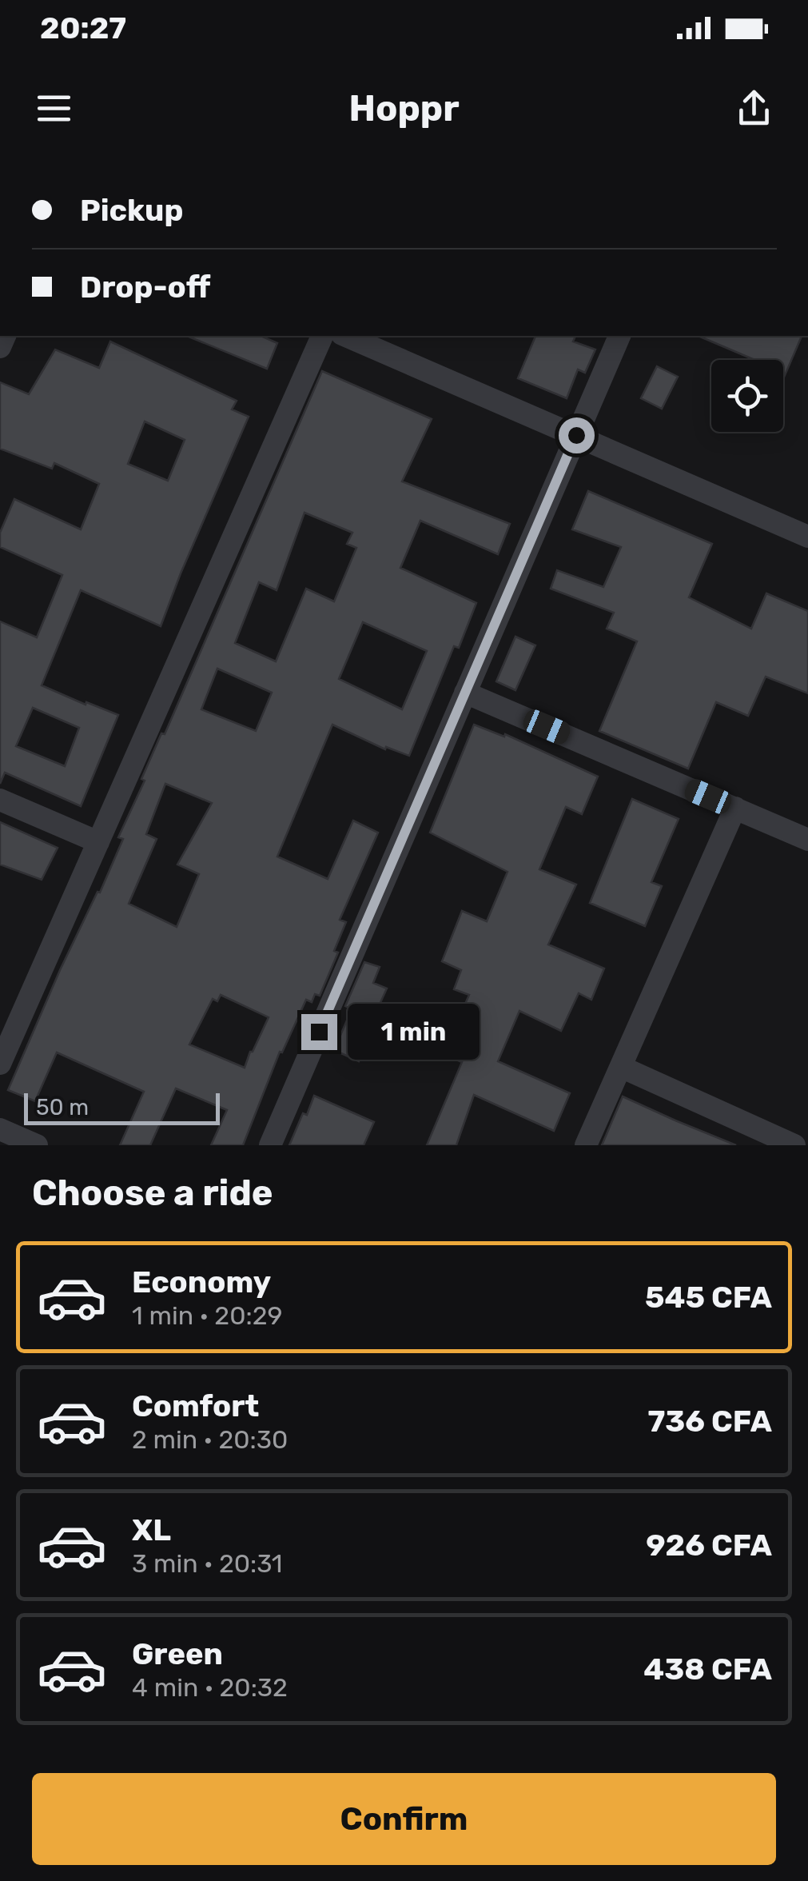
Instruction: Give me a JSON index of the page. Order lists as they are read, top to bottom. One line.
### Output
{"scale_bar":"50 m","page":{"status":"20:27","header":"Hoppr","banner":["Pickup","Drop-off"],"bubble":"1 min","scale":"50 m","heading":"Choose a ride","list":[{"name":"Economy","note":"1 min · 20:29","value":"545 CFA"},{"name":"Comfort","note":"2 min · 20:30","value":"736 CFA"},{"name":"XL","note":"3 min · 20:31","value":"926 CFA"},{"name":"Green","note":"4 min · 20:32","value":"438 CFA"}],"buttons":"Confirm"}}
